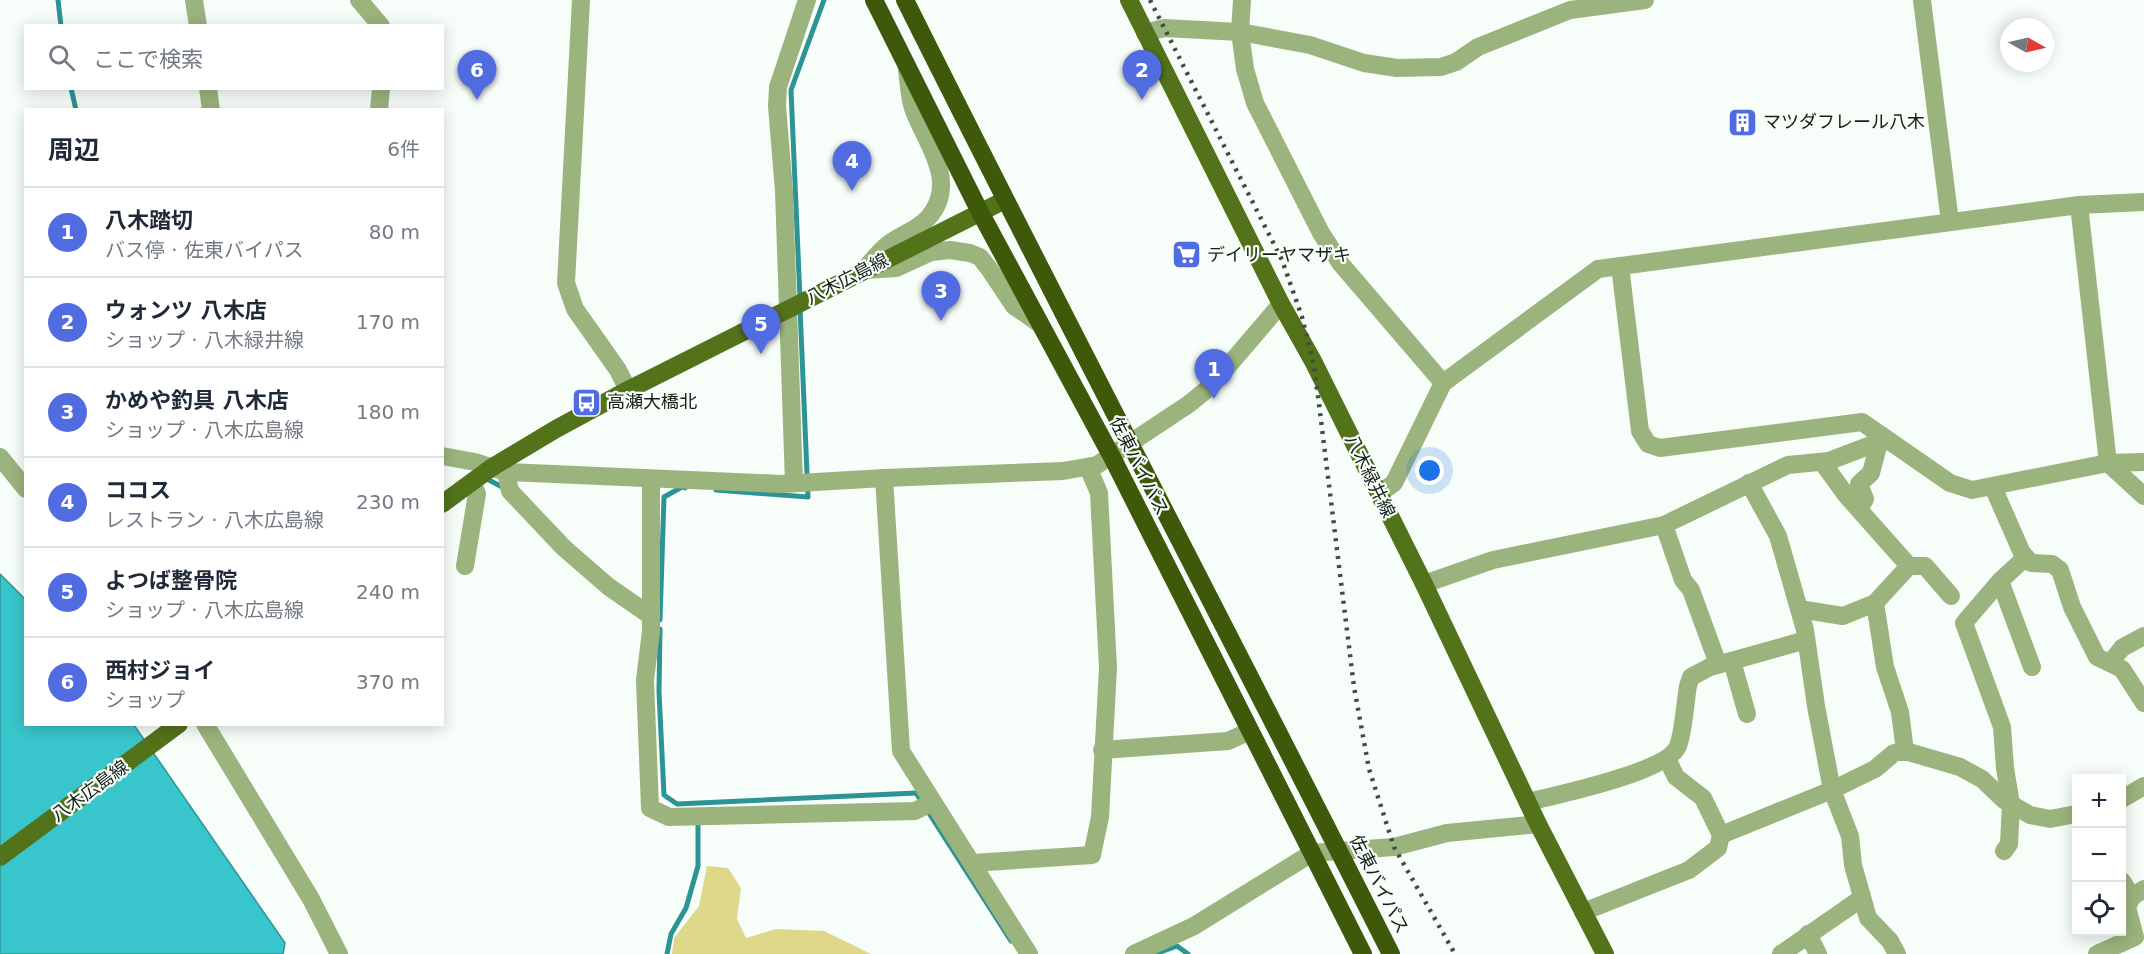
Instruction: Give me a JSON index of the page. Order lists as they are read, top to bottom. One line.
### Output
{"streets":{"highway":["佐東バイパス"],"main road":["八木広島線","八木緑井線"]},"crossings":[["八木広島線","佐東バイパス"]],"places":{"building":["マツダフレール八木"],"supermarket":["デイリーヤマザキ"],"bus stop":["高瀬大橋北"]},"north":"right","page":{"search":"ここで検索","pins":["2","6","4","3","5","1"],"heading":["周辺","6件"],"list":[{"mark":"1","name":"八木踏切","note":"バス停 · 佐東バイパス","value":"80 m"},{"mark":"2","name":"ウォンツ 八木店","note":"ショップ · 八木緑井線","value":"170 m"},{"mark":"3","name":"かめや釣具 八木店","note":"ショップ · 八木広島線","value":"180 m"},{"mark":"4","name":"ココス","note":"レストラン · 八木広島線","value":"230 m"},{"mark":"5","name":"よつば整骨院","note":"ショップ · 八木広島線","value":"240 m"},{"mark":"6","name":"西村ジョイ","note":"ショップ","value":"370 m"}],"map_buttons":["+","−"]}}
